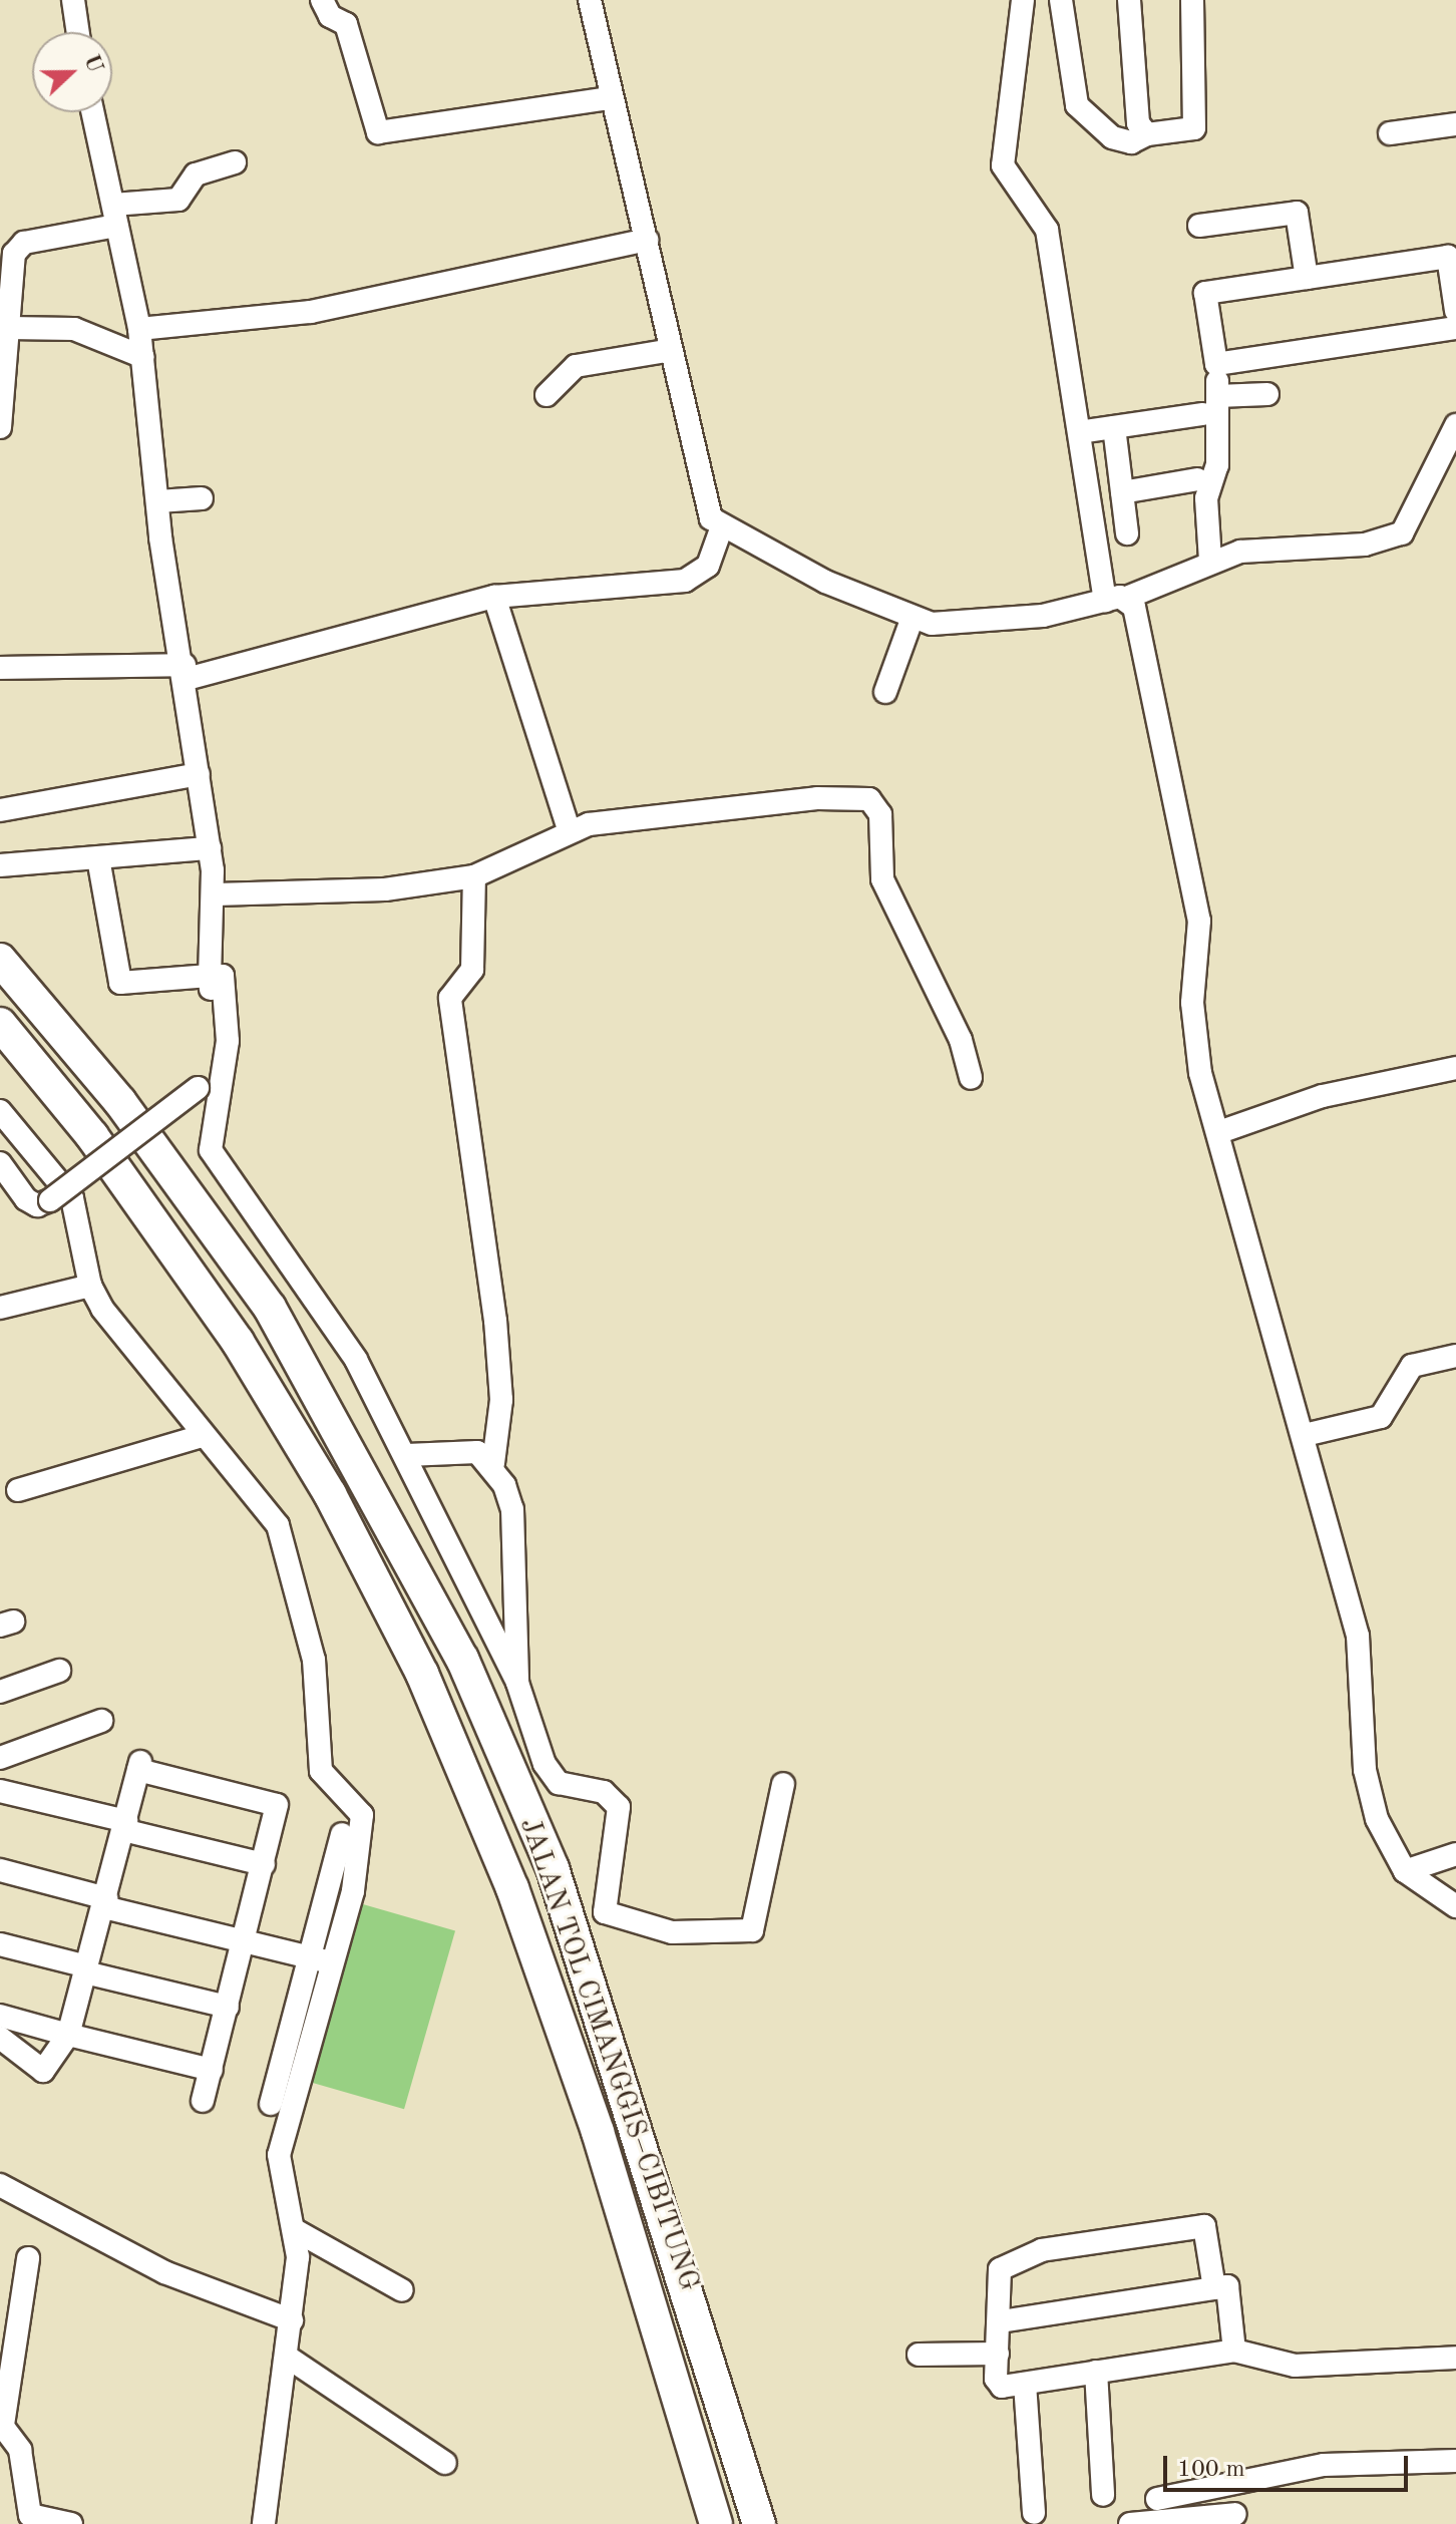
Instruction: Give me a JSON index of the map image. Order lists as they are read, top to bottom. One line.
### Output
{"streets":{"highway":["JALAN TOL CIMANGGIS–CIBITUNG"]},"scale_bar":"100 m","north":"right"}
